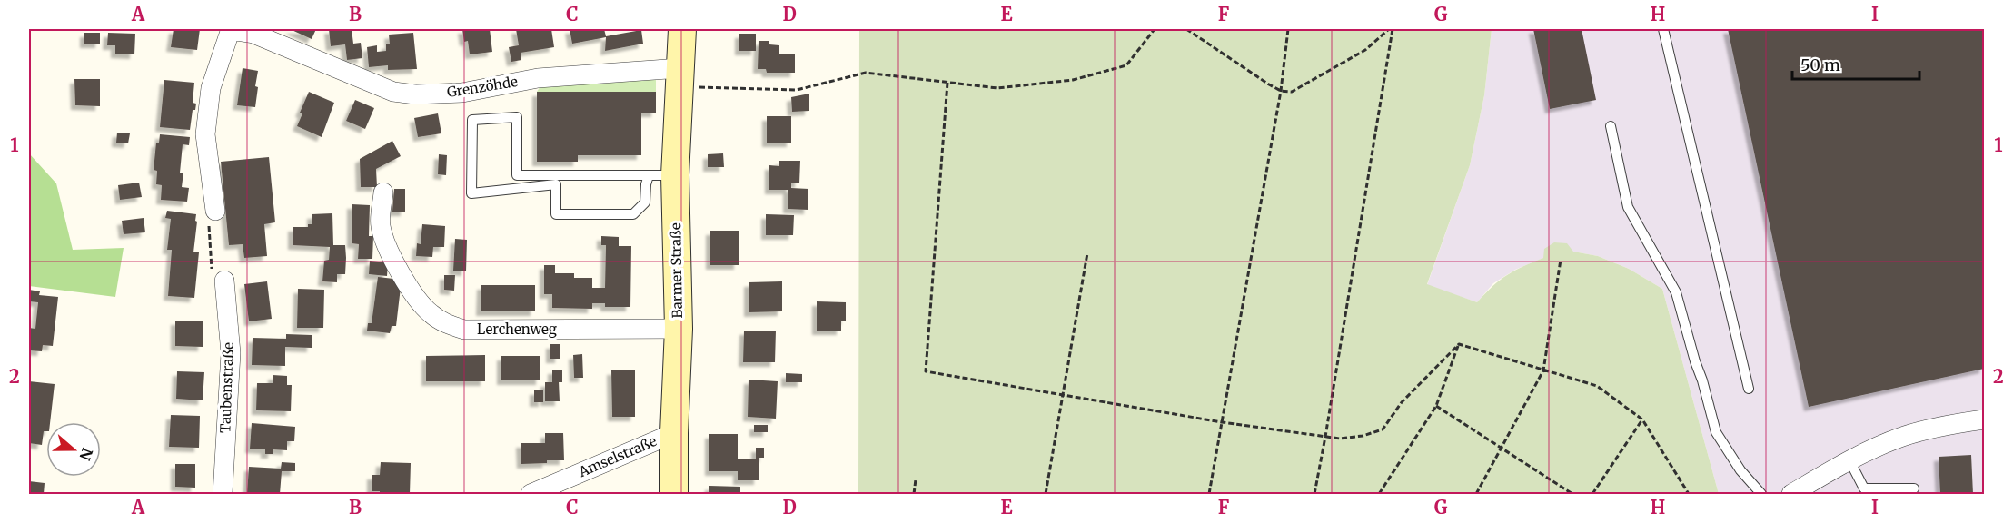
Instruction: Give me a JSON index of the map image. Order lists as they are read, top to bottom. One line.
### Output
{"streets":{"main road":["Barmer Straße"],"street":["Grenzöhde","Lerchenweg","Taubenstraße","Amselstraße"]},"crossings":[["Grenzöhde","Barmer Straße"],["Barmer Straße","Lerchenweg"],["Barmer Straße","Amselstraße"]],"scale_bar":"50 m","north":"right","grid":{"columns":["A","B","C","D","E","F","G","H","I"],"rows":["1","2"]}}
